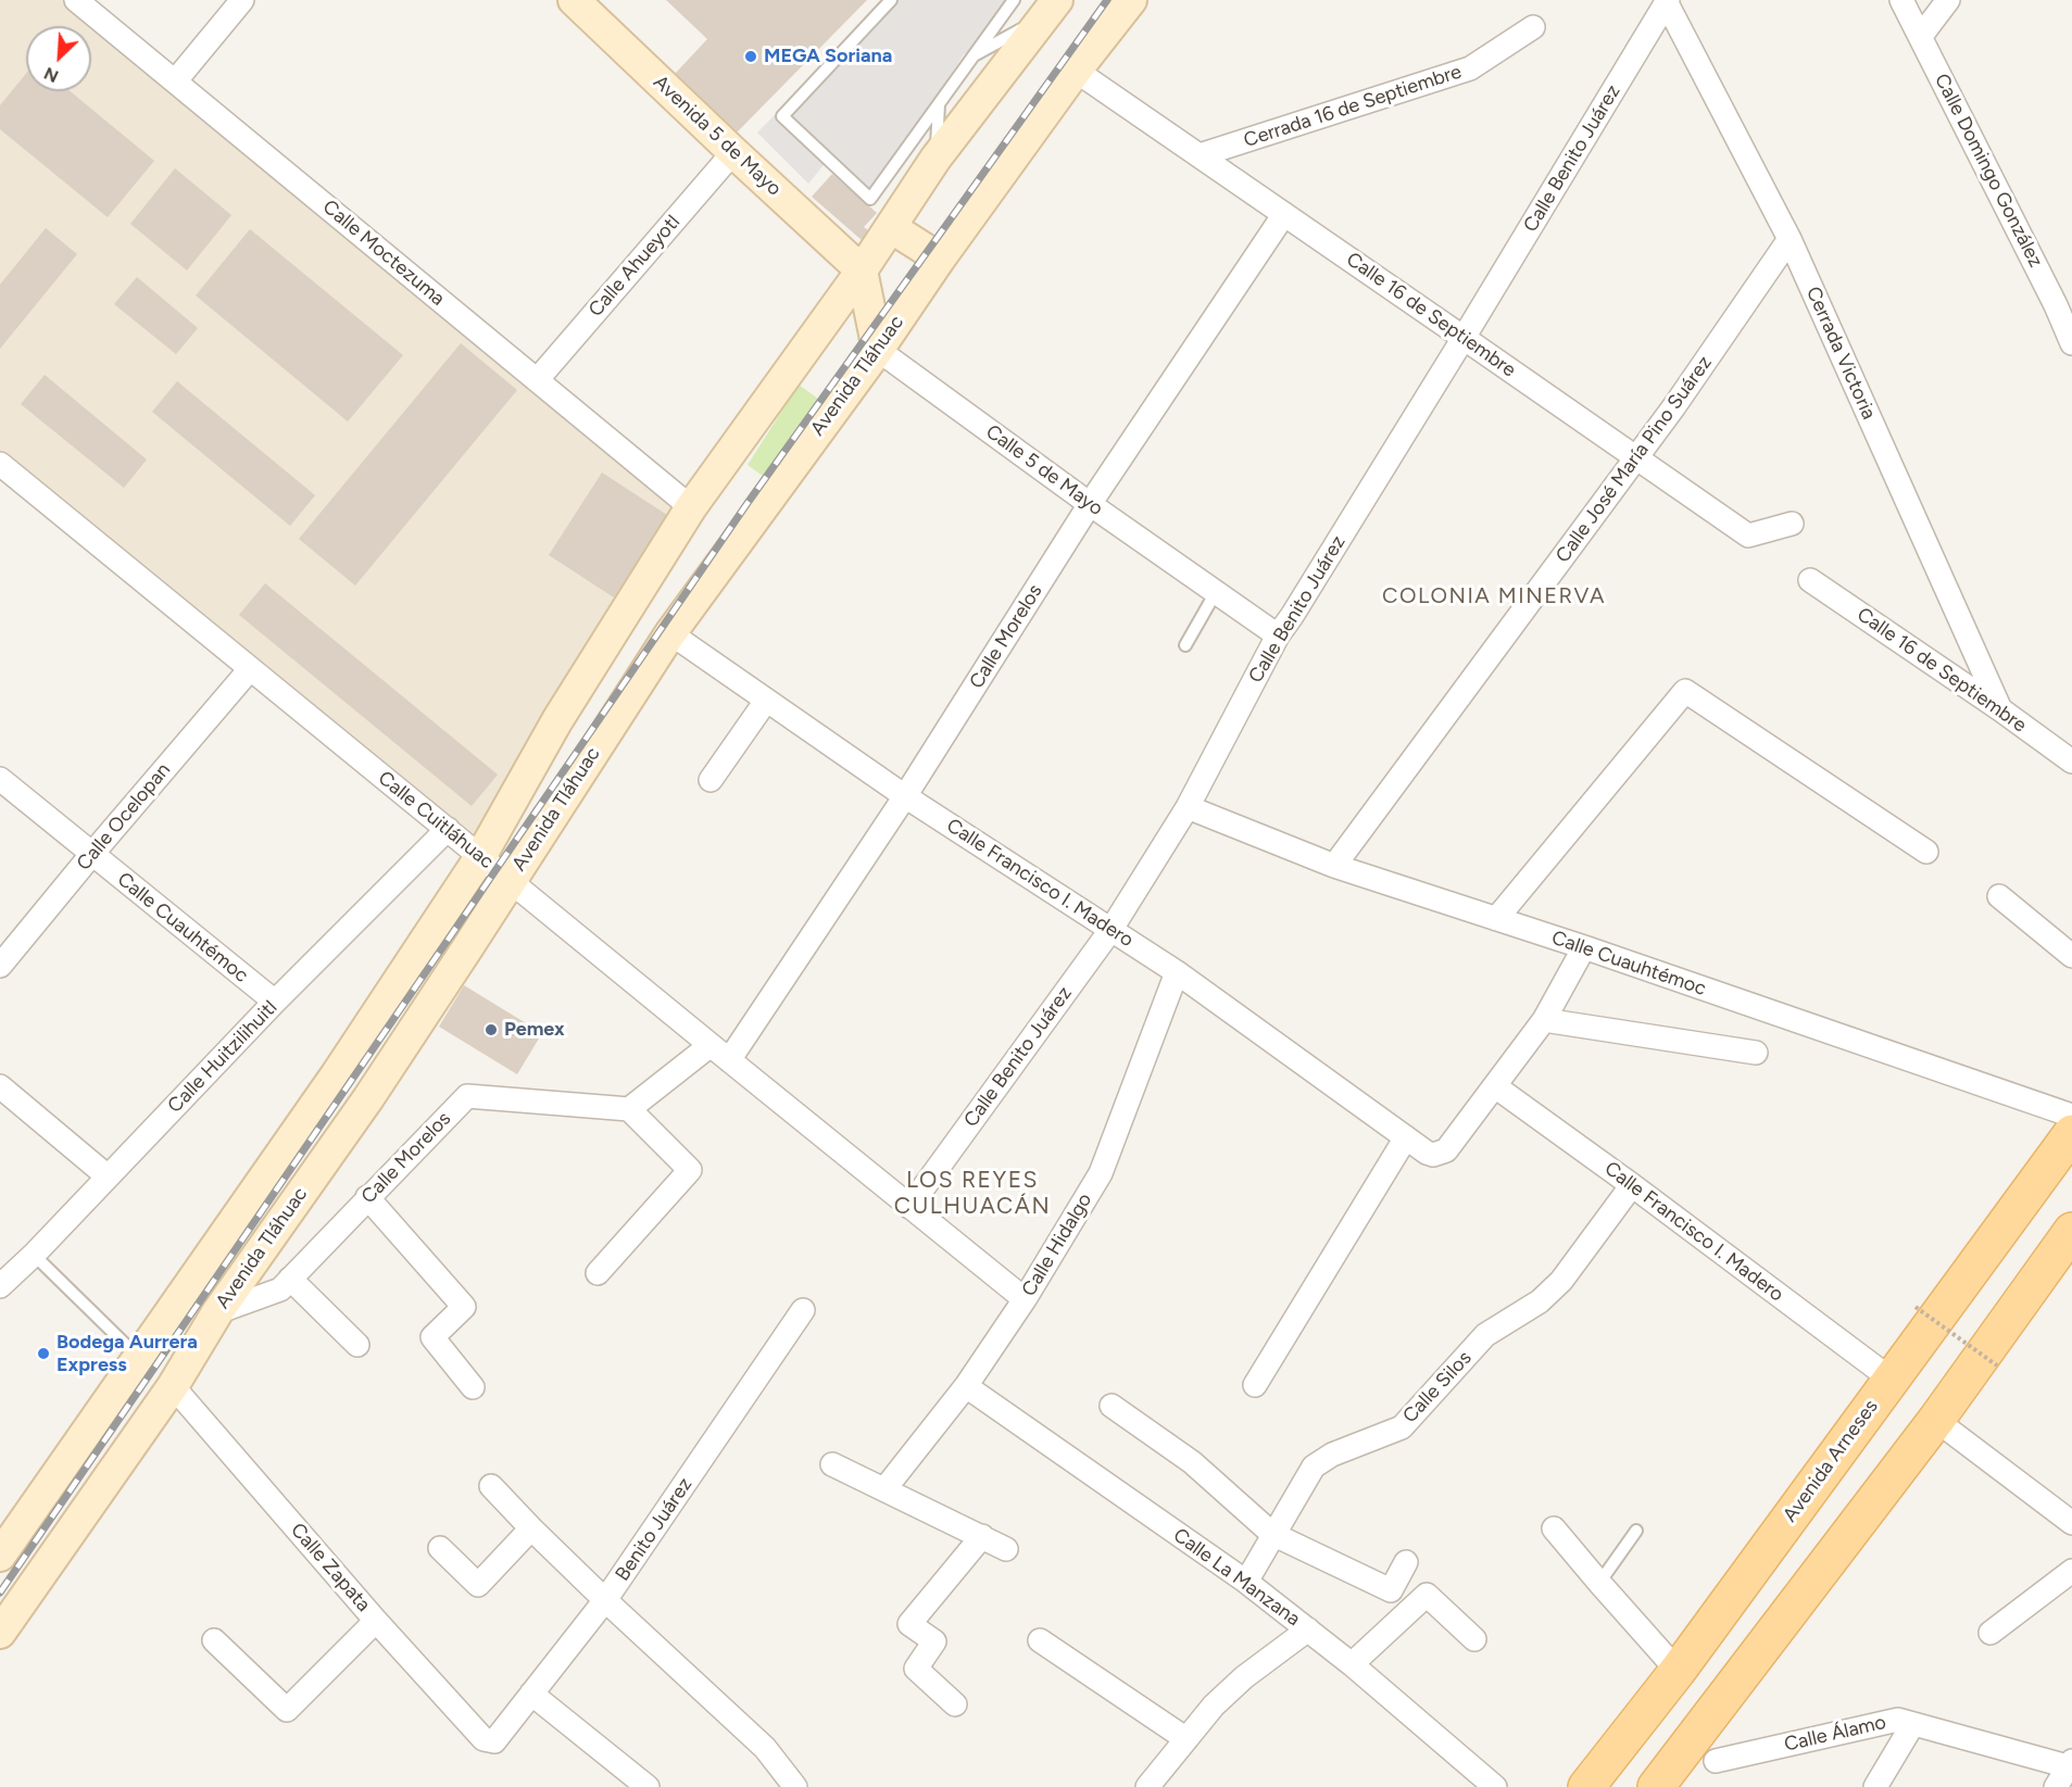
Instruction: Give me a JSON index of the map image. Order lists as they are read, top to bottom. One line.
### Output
{"streets":{"main road":["Avenida 5 de Mayo","Avenida Tláhuac","Avenida Arneses"],"street":["Cerrada 16 de Septiembre","Calle Benito Juárez","Calle Domingo González","Calle Moctezuma","Calle Ahueyotl","Calle 16 de Septiembre","Cerrada Victoria","Calle José María Pino Suárez","Calle 5 de Mayo","Calle Morelos","Calle Ocelopan","Calle Cuitláhuac","Calle Francisco I. Madero","Calle Cuauhtémoc","Calle Huitzilihuitl","Calle Hidalgo","Calle Silos","Benito Juárez","Calle Zapata","Calle La Manzana","Calle Álamo"]},"crossings":[["Cerrada 16 de Septiembre","Calle 16 de Septiembre"],["Avenida 5 de Mayo","Calle Ahueyotl"],["Avenida 5 de Mayo","Avenida Tláhuac"],["Calle Benito Juárez","Calle 16 de Septiembre"],["Calle Benito Juárez","Cerrada Victoria"],["Calle Benito Juárez","Calle 5 de Mayo"],["Calle Benito Juárez","Calle Cuitláhuac"],["Calle Benito Juárez","Calle Francisco I. Madero"],["Calle Benito Juárez","Calle Cuauhtémoc"],["Calle Moctezuma","Calle Ahueyotl"],["Calle Moctezuma","Avenida Tláhuac"],["Calle 16 de Septiembre","Cerrada Victoria"],["Calle 16 de Septiembre","Avenida Tláhuac"],["Calle 16 de Septiembre","Calle José María Pino Suárez"],["Calle 16 de Septiembre","Calle Morelos"],["Cerrada Victoria","Calle José María Pino Suárez"],["Avenida Tláhuac","Calle 5 de Mayo"],["Avenida Tláhuac","Calle Morelos"],["Avenida Tláhuac","Calle Cuitláhuac"],["Avenida Tláhuac","Calle Francisco I. Madero"],["Avenida Tláhuac","Calle Zapata"],["Calle José María Pino Suárez","Calle Cuauhtémoc"],["Calle 5 de Mayo","Calle Morelos"],["Calle Morelos","Calle Cuitláhuac"],["Calle Morelos","Calle Francisco I. Madero"],["Calle Ocelopan","Calle Cuitláhuac"],["Calle Ocelopan","Calle Cuauhtémoc"],["Calle Cuitláhuac","Calle Huitzilihuitl"],["Calle Cuitláhuac","Calle Hidalgo"],["Calle Francisco I. Madero","Calle Cuauhtémoc"],["Calle Francisco I. Madero","Calle Hidalgo"],["Calle Francisco I. Madero","Calle Silos"],["Calle Francisco I. Madero","Avenida Arneses"],["Calle Cuauhtémoc","Calle Huitzilihuitl"],["Calle Hidalgo","Calle La Manzana"],["Calle Silos","Calle La Manzana"],["Benito Juárez","Calle Zapata"]],"districts":["COLONIA MINERVA","LOS REYES CULHUACÁN"],"places":["MEGA Soriana","Pemex","Bodega Aurrera Express"],"north":"bottom left"}
